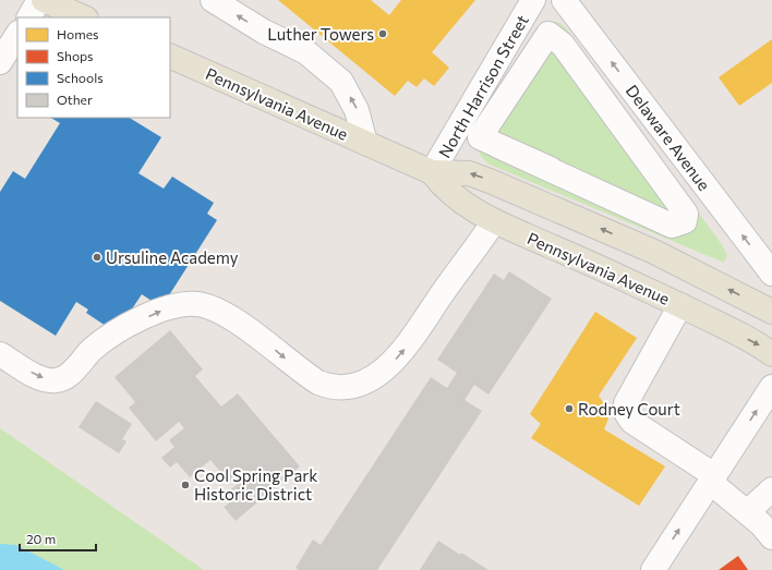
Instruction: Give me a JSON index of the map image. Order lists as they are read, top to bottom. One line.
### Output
{"streets":{"main road":["Pennsylvania Avenue"],"street":["North Harrison Street","Delaware Avenue"]},"crossings":[["North Harrison Street","Pennsylvania Avenue"]],"one_way":["Delaware Avenue"],"places":["Luther Towers","Ursuline Academy","Rodney Court","Cool Spring Park Historic District"],"legend":["Homes","Shops","Schools","Other"],"scale_bar":"20 m"}
